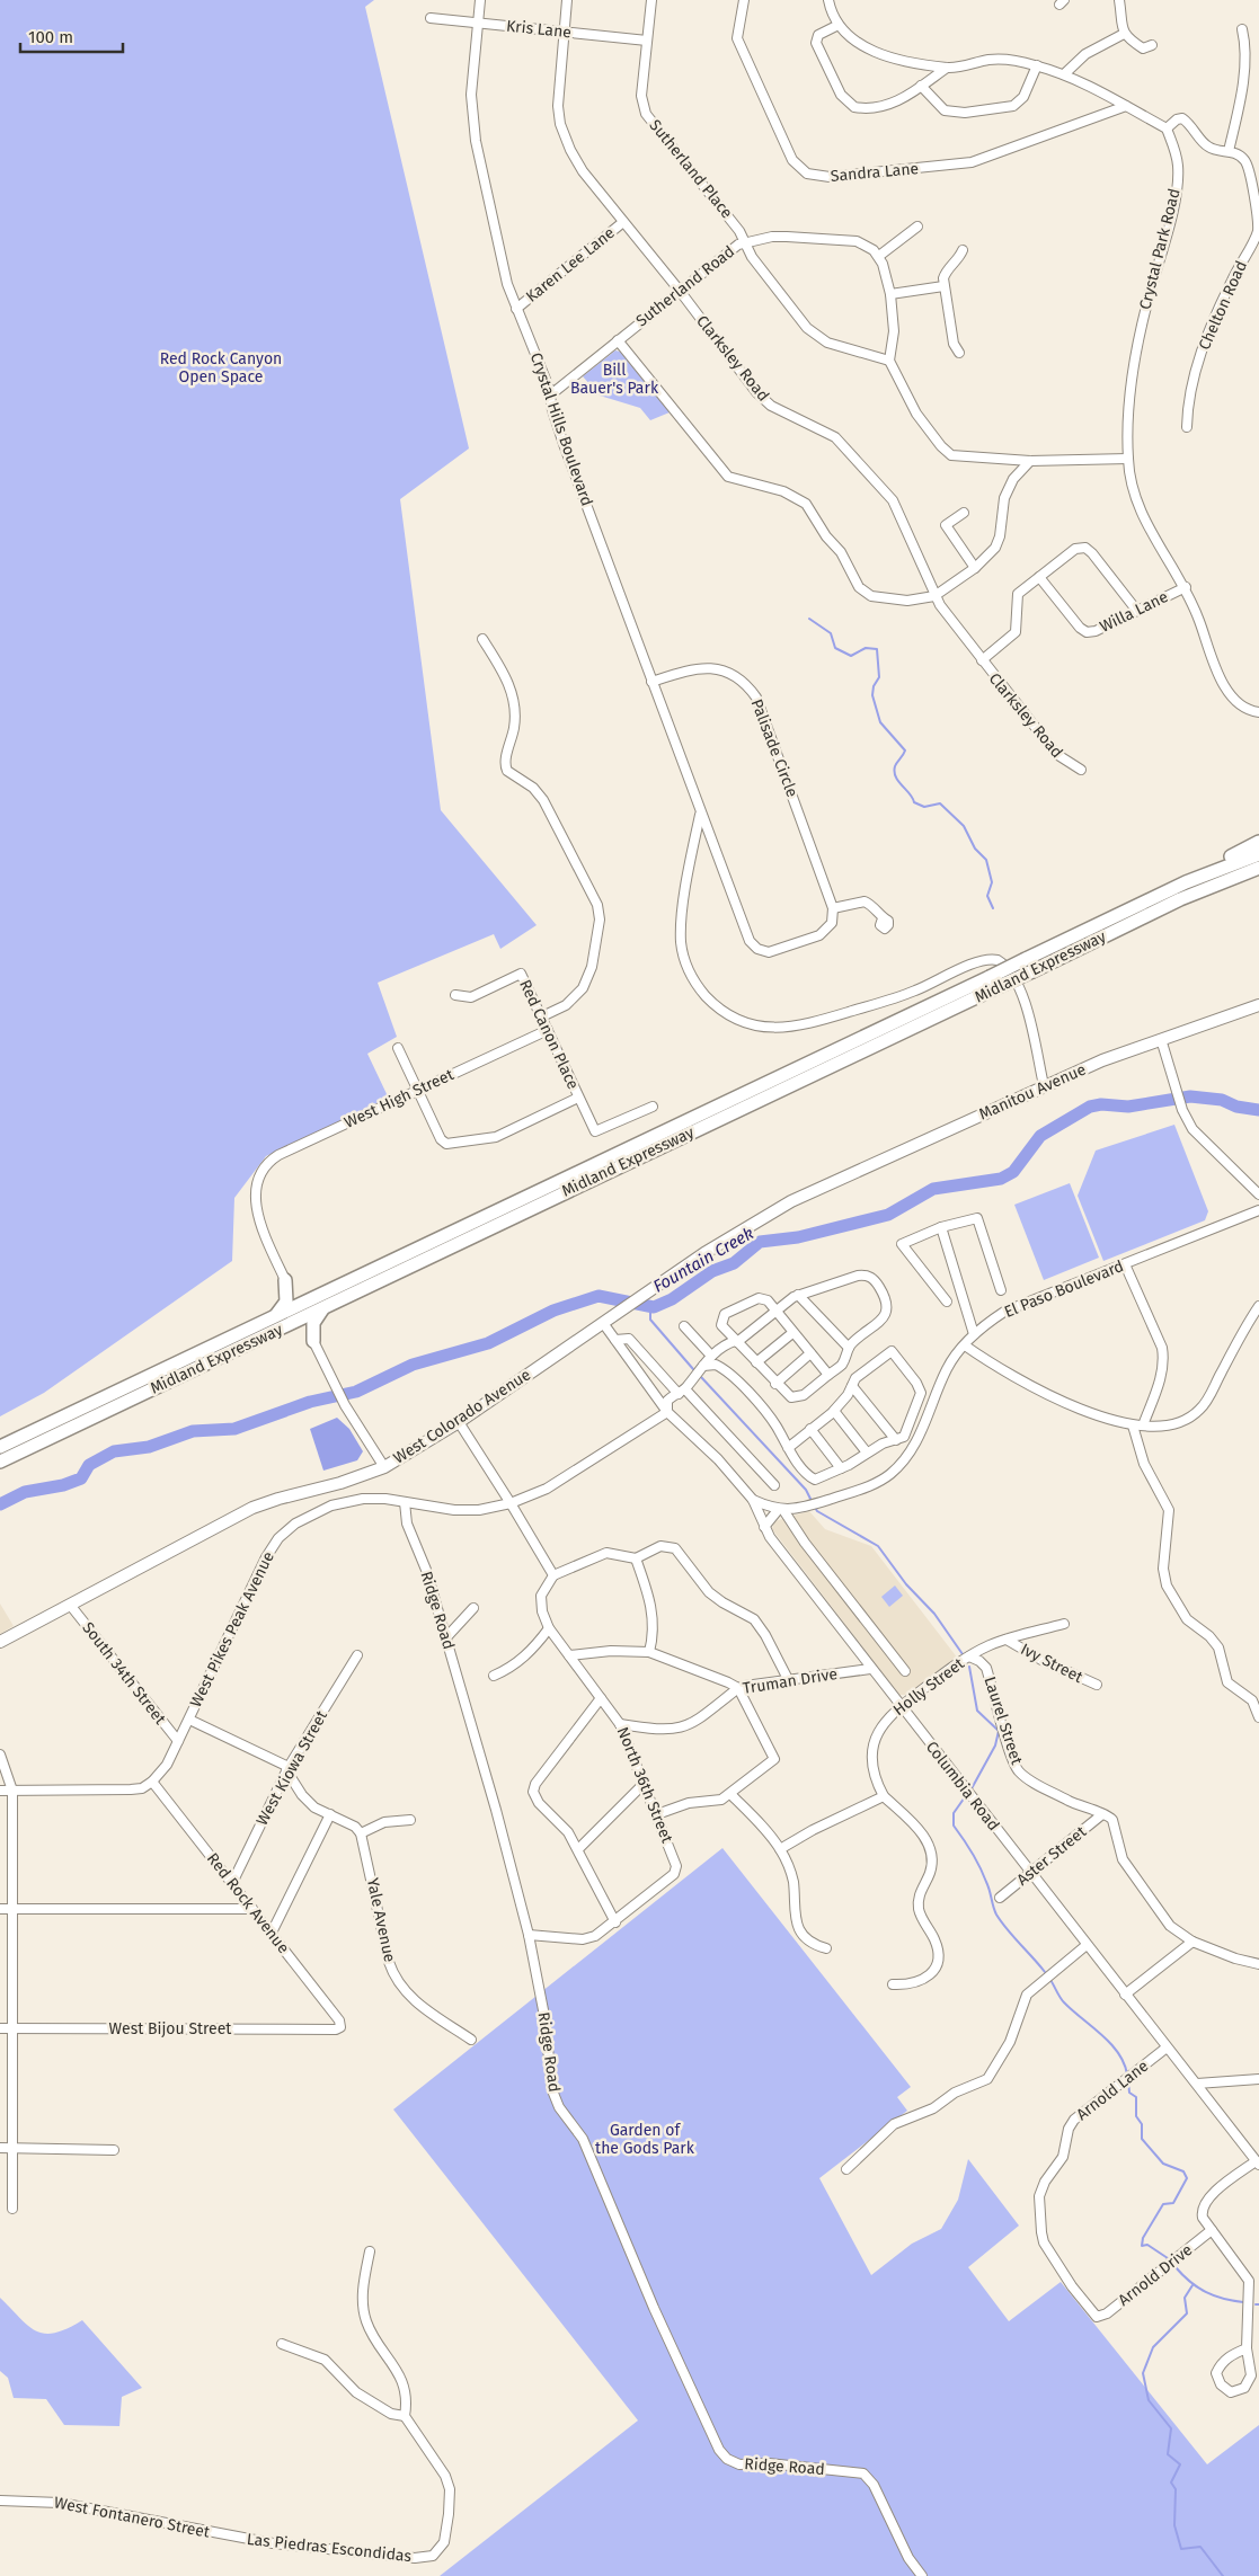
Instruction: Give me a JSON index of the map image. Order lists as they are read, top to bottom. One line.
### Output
{"streets":{"highway":["Midland Expressway"],"main road":["Manitou Avenue","West Colorado Avenue"],"street":["Kris Lane","Sutherland Place","Sandra Lane","Crystal Park Road","Karen Lee Lane","Sutherland Road","Chelton Road","Clarksley Road","Crystal Hills Boulevard","Willa Lane","Palisade Circle","Red Canon Place","West High Street","El Paso Boulevard","Ridge Road","West Pikes Peak Avenue","Ivy Street","South 34th Street","Truman Drive","Holly Street","Laurel Street","West Kiowa Street","North 36th Street","Columbia Road","Aster Street","Red Rock Avenue","Yale Avenue","West Bijou Street","Arnold Lane","Arnold Drive","West Fontanero Street","Las Piedras Escondidas"]},"crossings":[["Kris Lane","Sutherland Place"],["Kris Lane","Clarksley Road"],["Kris Lane","Crystal Hills Boulevard"],["Sutherland Place","Sutherland Road"],["Crystal Park Road","Chelton Road"],["Crystal Park Road","Willa Lane"],["Karen Lee Lane","Clarksley Road"],["Karen Lee Lane","Crystal Hills Boulevard"],["Sutherland Road","Clarksley Road"],["Sutherland Road","Crystal Hills Boulevard"],["Crystal Hills Boulevard","Palisade Circle"],["Crystal Hills Boulevard","Manitou Avenue"],["Red Canon Place","West High Street"],["Manitou Avenue","West Colorado Avenue"],["El Paso Boulevard","Columbia Road"],["West Colorado Avenue","South 34th Street"],["West Colorado Avenue","Columbia Road"],["Ridge Road","West Pikes Peak Avenue"],["West Pikes Peak Avenue","South 34th Street"],["West Pikes Peak Avenue","Columbia Road"],["West Pikes Peak Avenue","Red Rock Avenue"],["Ivy Street","Holly Street"],["Truman Drive","North 36th Street"],["Truman Drive","Columbia Road"],["Holly Street","Laurel Street"],["Holly Street","Columbia Road"],["Laurel Street","Aster Street"],["West Kiowa Street","Red Rock Avenue"],["Columbia Road","Aster Street"],["Columbia Road","Arnold Lane"],["Red Rock Avenue","West Bijou Street"],["Arnold Lane","Arnold Drive"],["West Fontanero Street","Las Piedras Escondidas"]],"water":["Fountain Creek"],"parks":["Red Rock Canyon Open Space","Bill Bauer's Park","Garden of the Gods Park"],"scale_bar":"100 m"}
